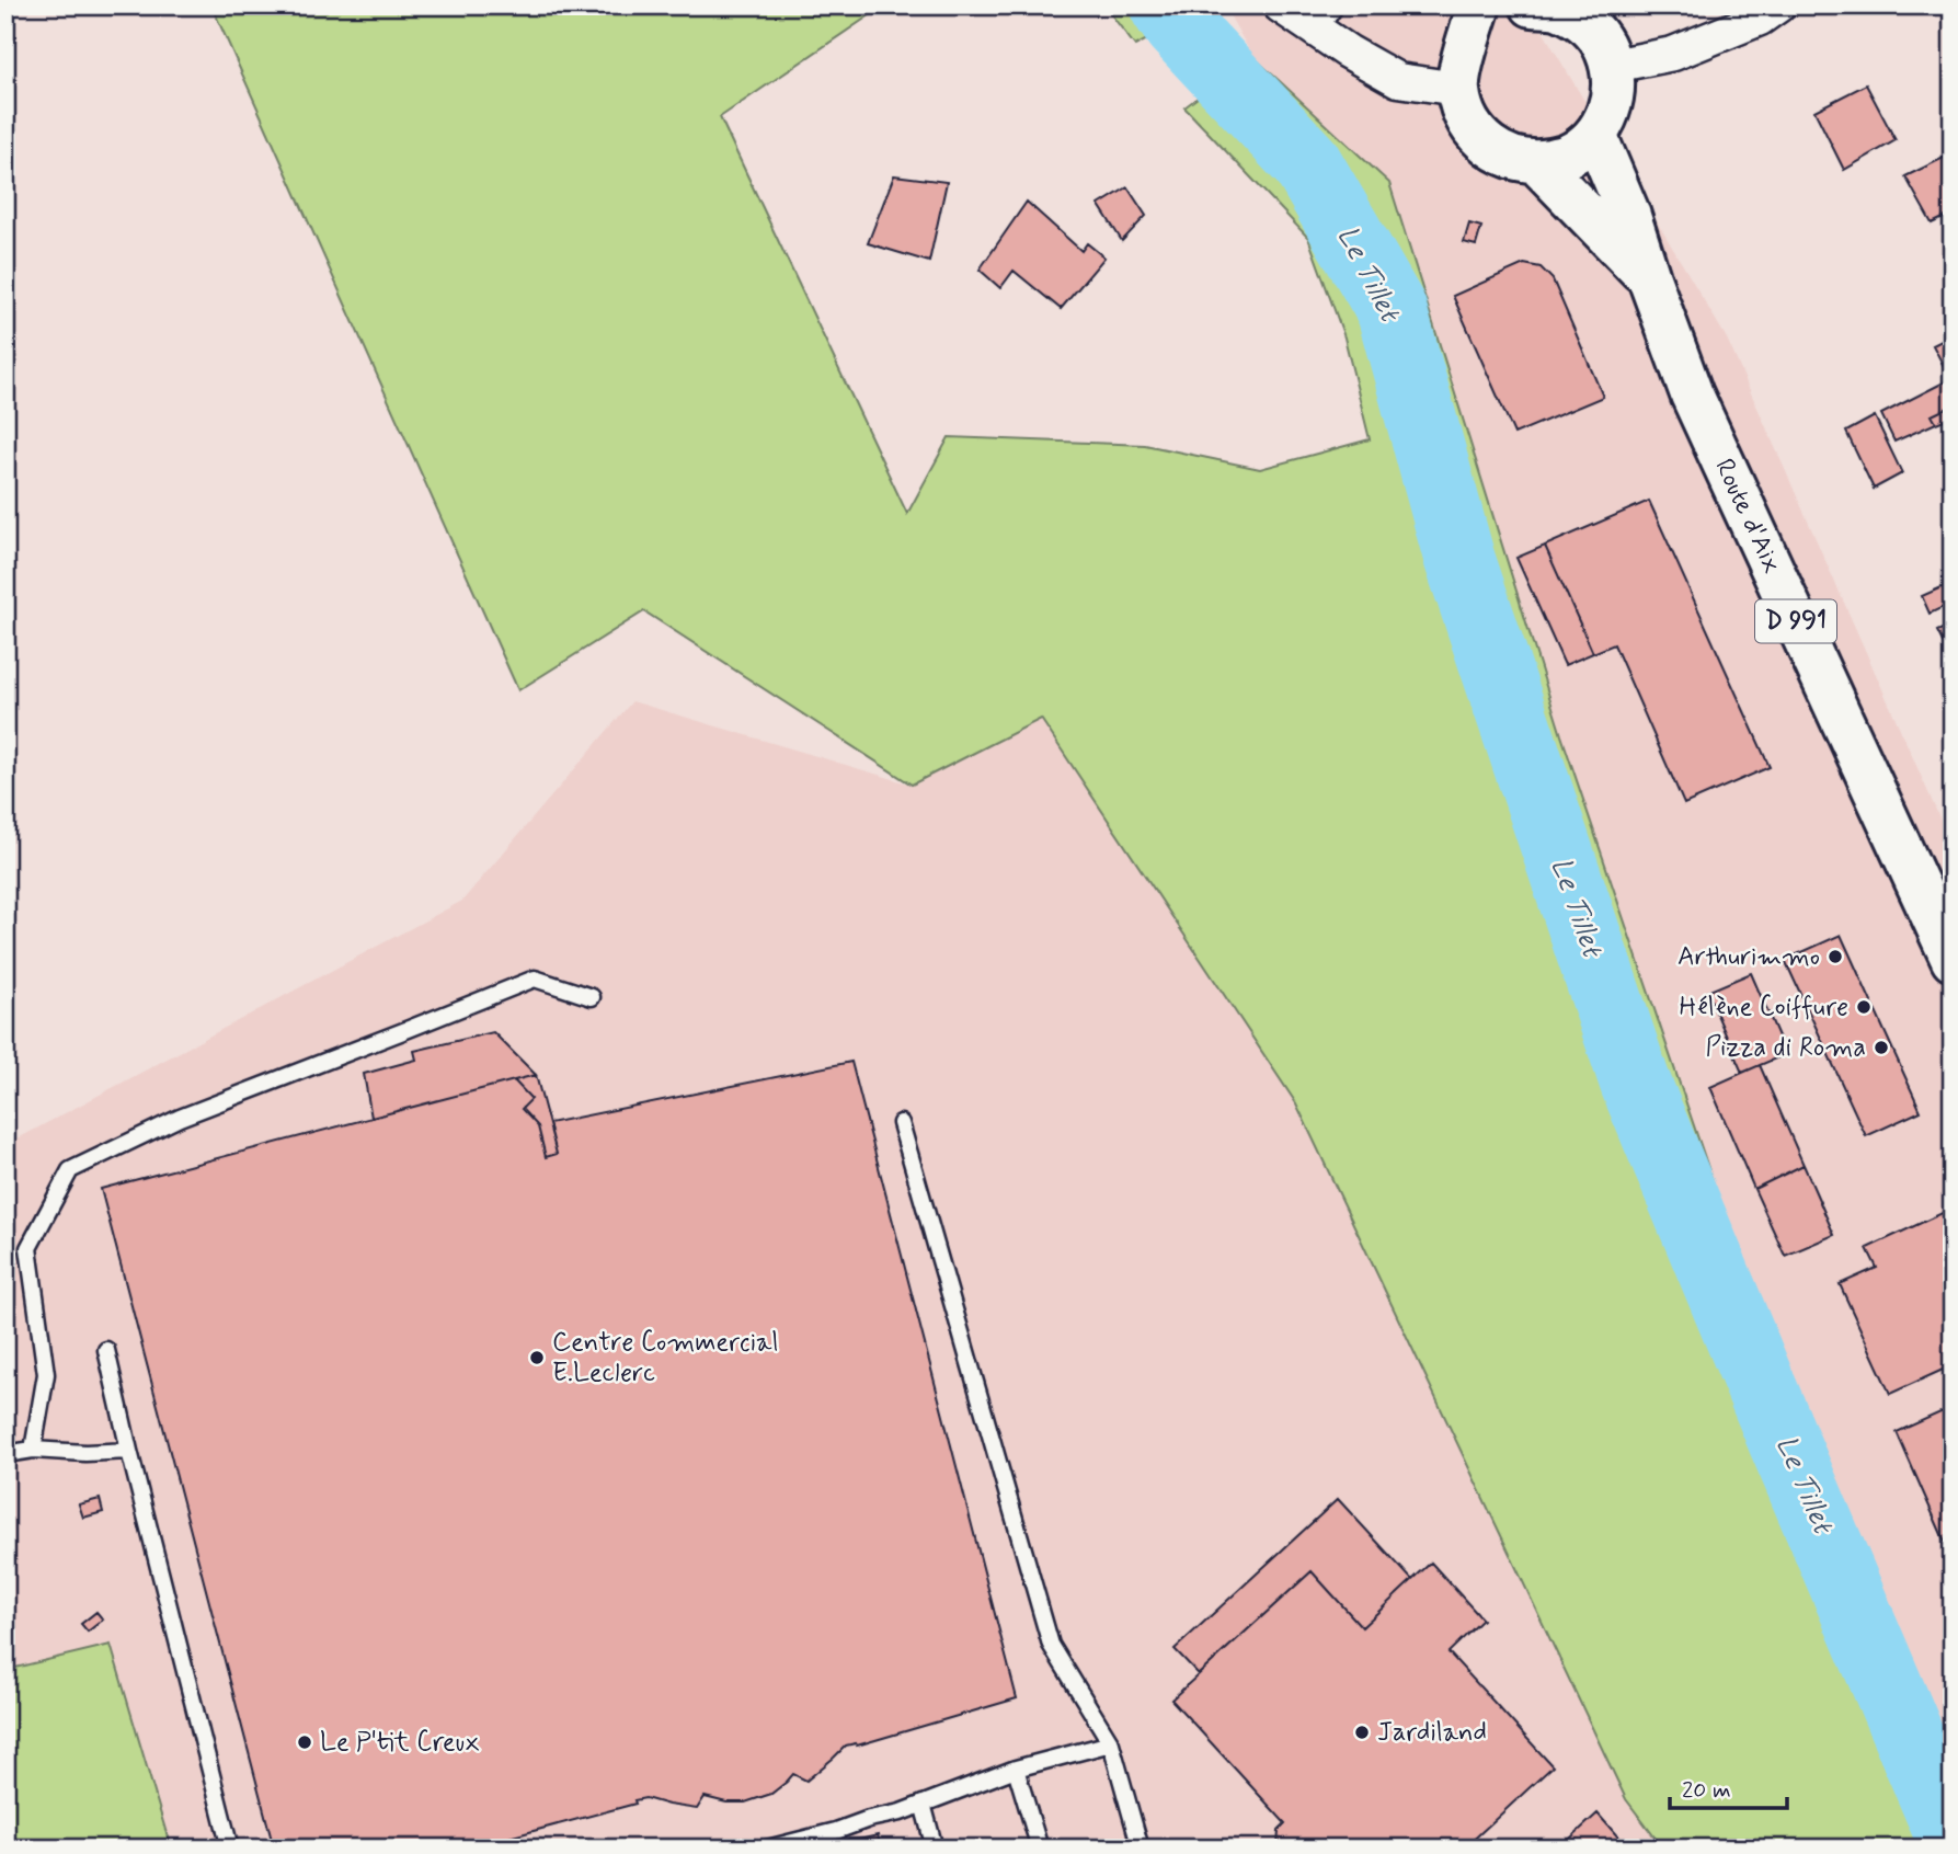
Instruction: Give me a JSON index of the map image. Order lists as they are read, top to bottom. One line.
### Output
{"streets":{"main road":["Route d'Aix","D 991"]},"water":["Le Tillet"],"places":["Arthurimmo","Hélène Coiffure","Pizza di Roma","Centre Commercial E.Leclerc","Jardiland","Le P'tit Creux"],"scale_bar":"20 m"}
